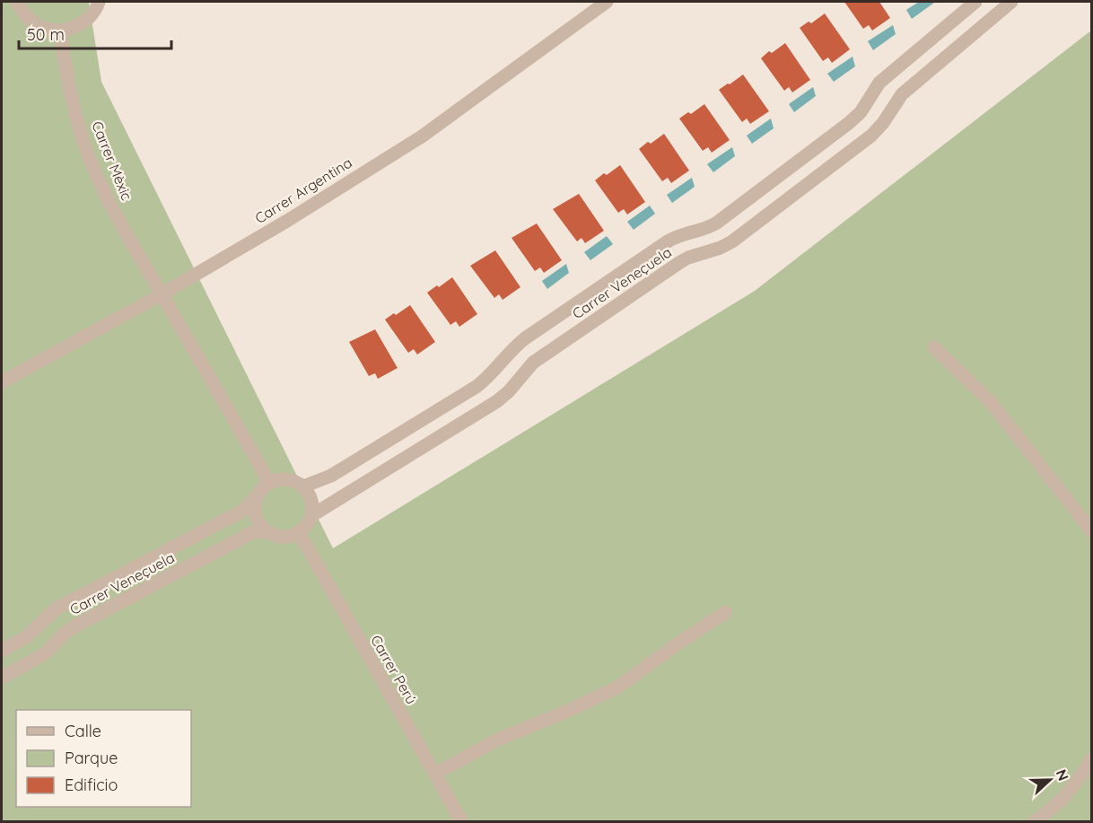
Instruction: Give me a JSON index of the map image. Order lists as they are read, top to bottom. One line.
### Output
{"streets":{"street":["Carrer Mèxic","Carrer Argentina","Carrer Veneçuela","Carrer Perú"]},"crossings":[["Carrer Mèxic","Carrer Argentina"],["Carrer Veneçuela","Carrer Perú"]],"legend":["Calle","Parque","Edificio"],"scale_bar":"50 m","north":"right"}
